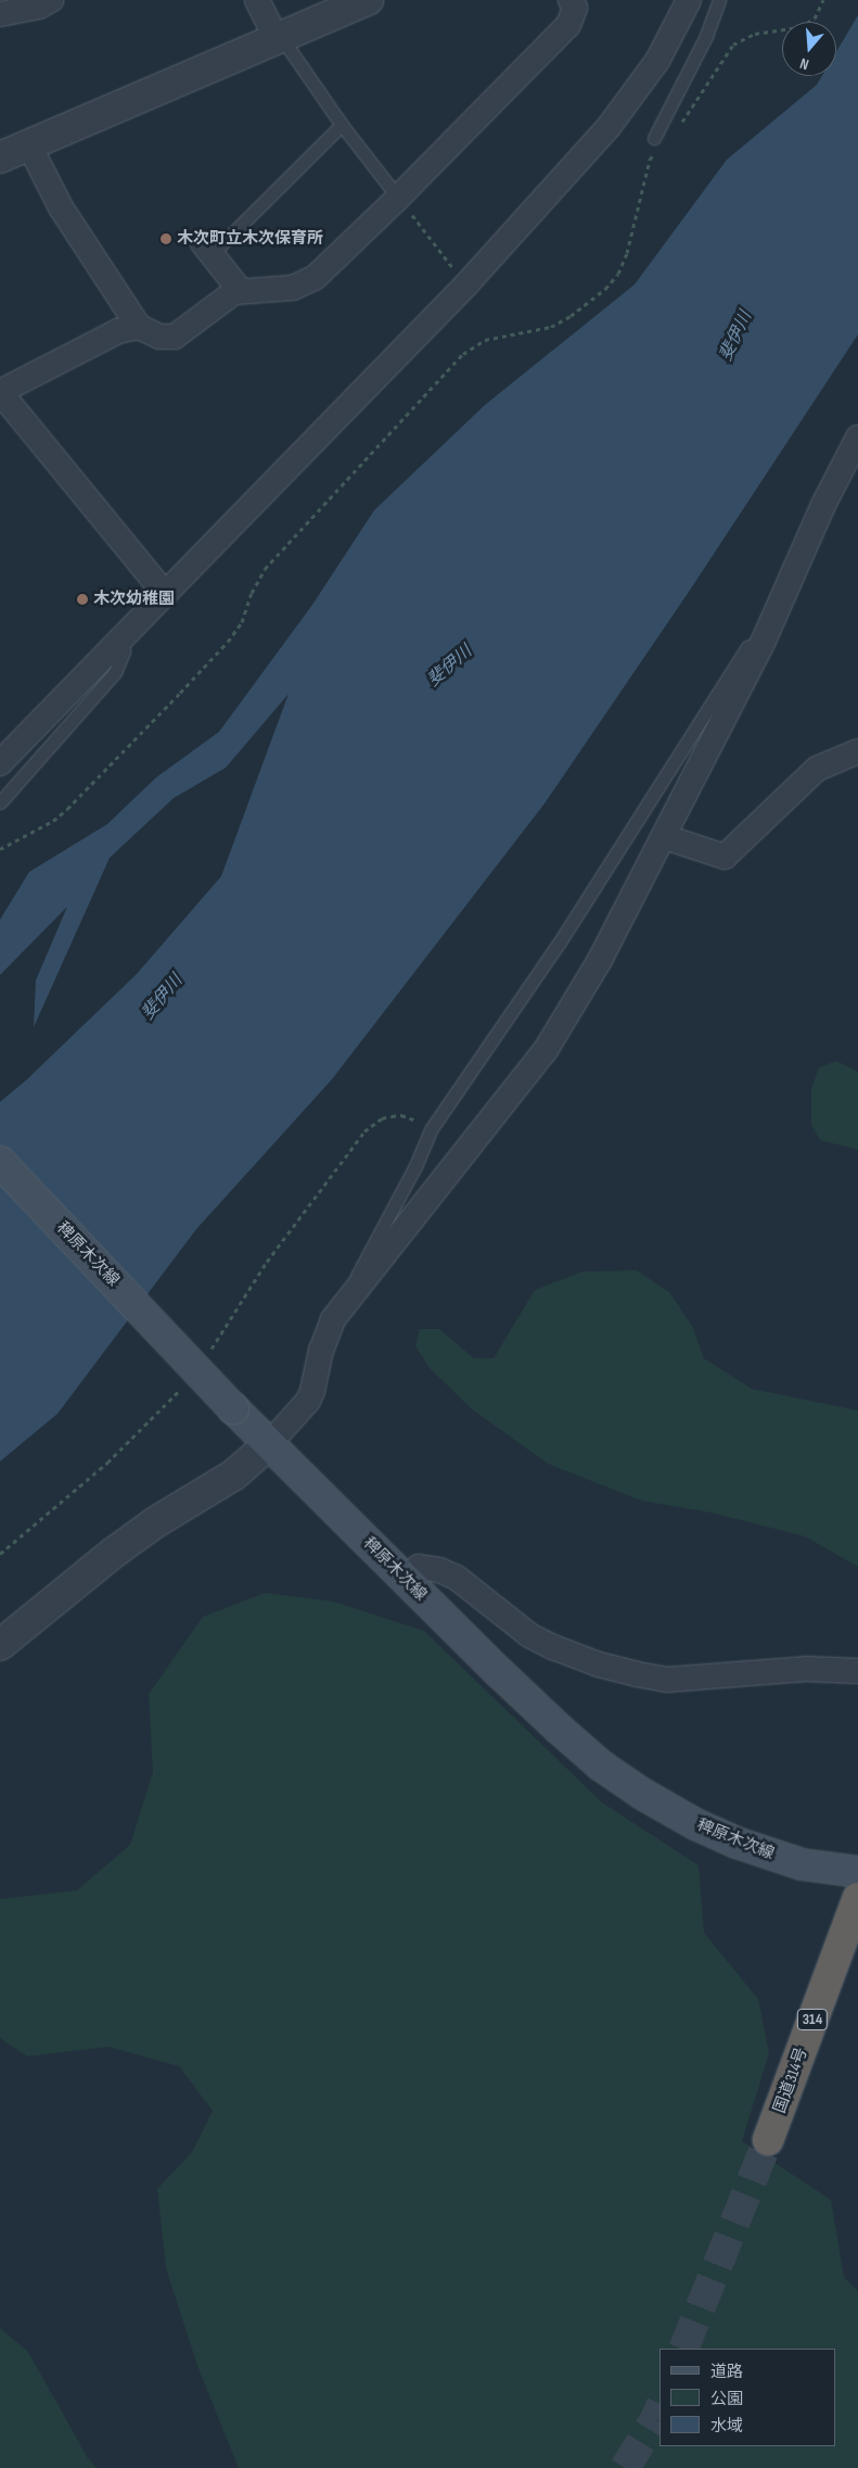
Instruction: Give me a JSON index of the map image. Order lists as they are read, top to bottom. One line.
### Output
{"streets":{"highway":["314","国道314号"],"main road":["稗原木次線"]},"water":["斐伊川"],"places":["木次町立木次保育所","木次幼稚園"],"legend":["道路","公園","水域"],"north":"bottom"}
